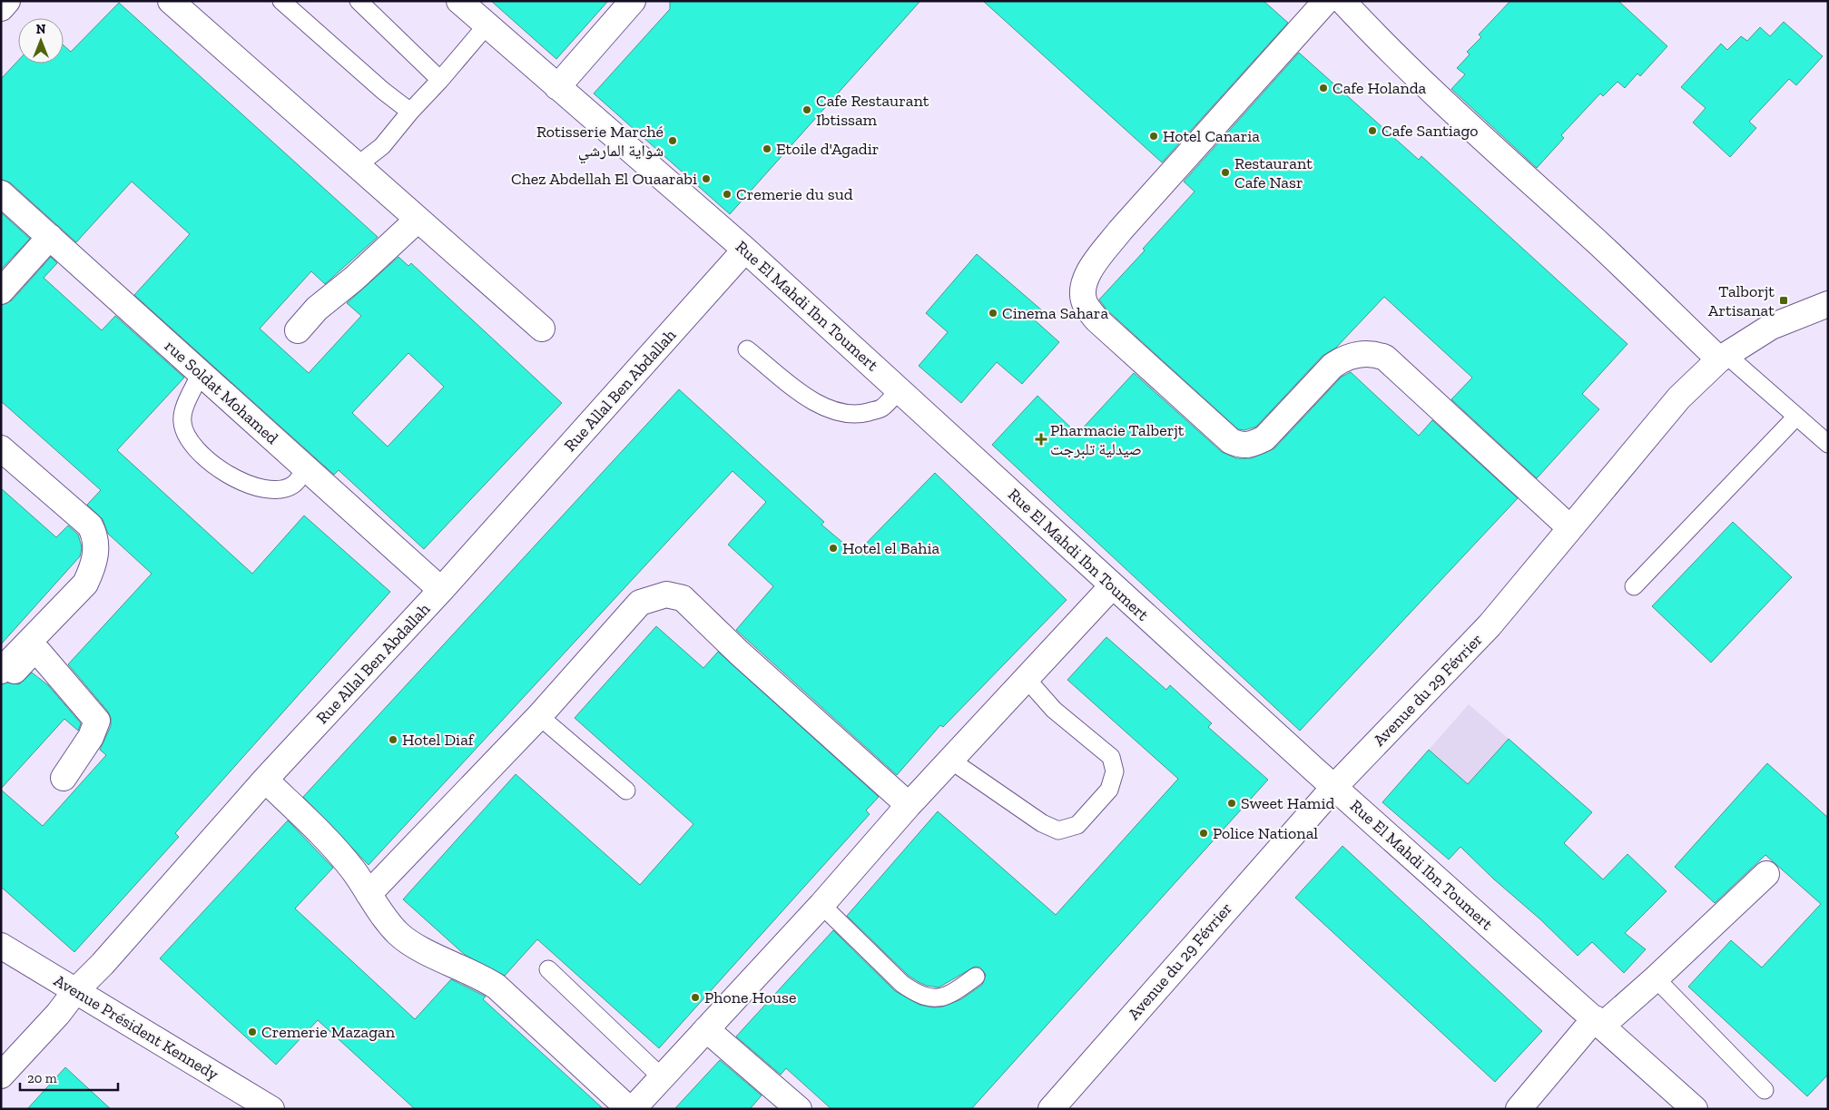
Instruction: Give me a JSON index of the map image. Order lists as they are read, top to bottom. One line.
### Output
{"streets":{"street":["Rue El Mahdi Ibn Toumert","Rue Allal Ben Abdallah","rue Soldat Mohamed","Avenue du 29 Février","Avenue Président Kennedy"]},"crossings":[["Rue El Mahdi Ibn Toumert","Rue Allal Ben Abdallah"],["Rue El Mahdi Ibn Toumert","Avenue du 29 Février"],["Rue Allal Ben Abdallah","rue Soldat Mohamed"],["Rue Allal Ben Abdallah","Avenue Président Kennedy"]],"places":{"other":["Cafe Holanda","Cafe Restaurant Ibtissam","Cafe Santiago","Hotel Canaria","Rotisserie Marché شواية المارشي","Etoile d'Agadir","Restaurant Cafe Nasr","Chez Abdellah El Ouaarabi","Cremerie du sud","Cinema Sahara","Hotel el Bahia","Hotel Diaf","Sweet Hamid","Police National","Phone House","Cremerie Mazagan"],"transit":["Talborjt Artisanat"],"health":["Pharmacie Talberjt صيدلية تلبرجت"]},"scale_bar":"20 m","north":"top"}
